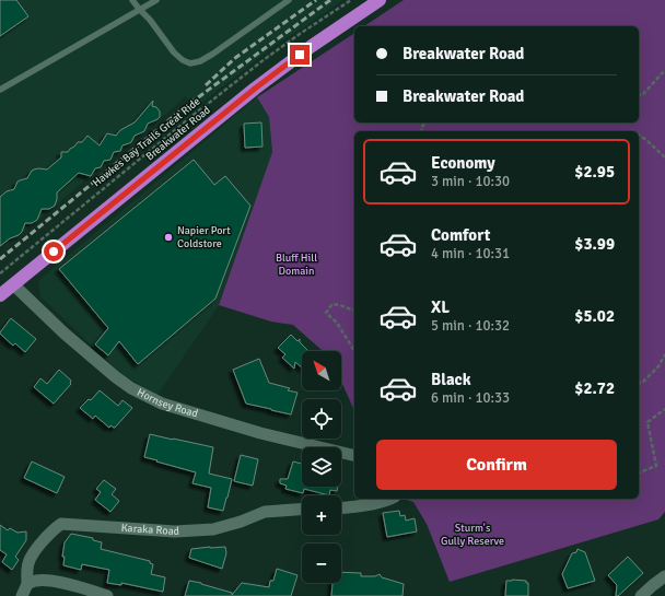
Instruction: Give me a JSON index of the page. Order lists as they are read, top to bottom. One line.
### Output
{"streets":{"highway":["Breakwater Road"],"street":["Hornsey Road","Karaka Road"],"path":["Hawkes Bay Trails Great Ride"]},"crossings":[["Breakwater Road","Hornsey Road"]],"parks":["Bluff Hill Domain","Sturm's Gully Reserve"],"places":["Napier Port Coldstore"],"north":"top left","page":{"banner":["Breakwater Road","Breakwater Road"],"list":[{"name":"Economy","note":"3 min · 10:30","value":"$2.95"},{"name":"Comfort","note":"4 min · 10:31","value":"$3.99"},{"name":"XL","note":"5 min · 10:32","value":"$5.02"},{"name":"Black","note":"6 min · 10:33","value":"$2.72"}],"map_buttons":["+","−"],"buttons":"Confirm"}}
